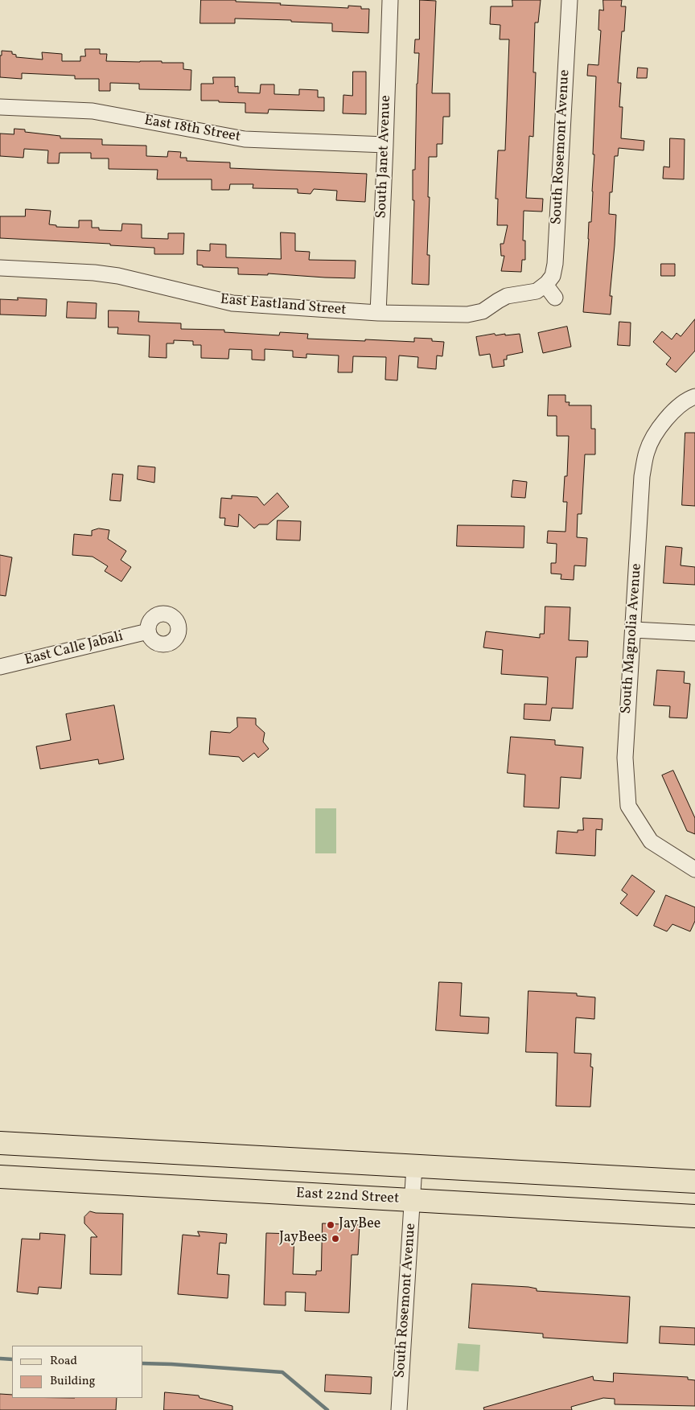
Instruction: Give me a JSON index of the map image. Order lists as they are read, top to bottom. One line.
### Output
{"streets":{"main road":["East 22nd Street"],"street":["East 18th Street","South Rosemont Avenue","South Janet Avenue","East Eastland Street","South Magnolia Avenue","East Calle Jabali"]},"crossings":[["East 18th Street","South Janet Avenue"],["South Rosemont Avenue","East Eastland Street"],["South Rosemont Avenue","East 22nd Street"],["South Janet Avenue","East Eastland Street"]],"places":["JayBee","JayBees"],"legend":["Road","Building"]}
